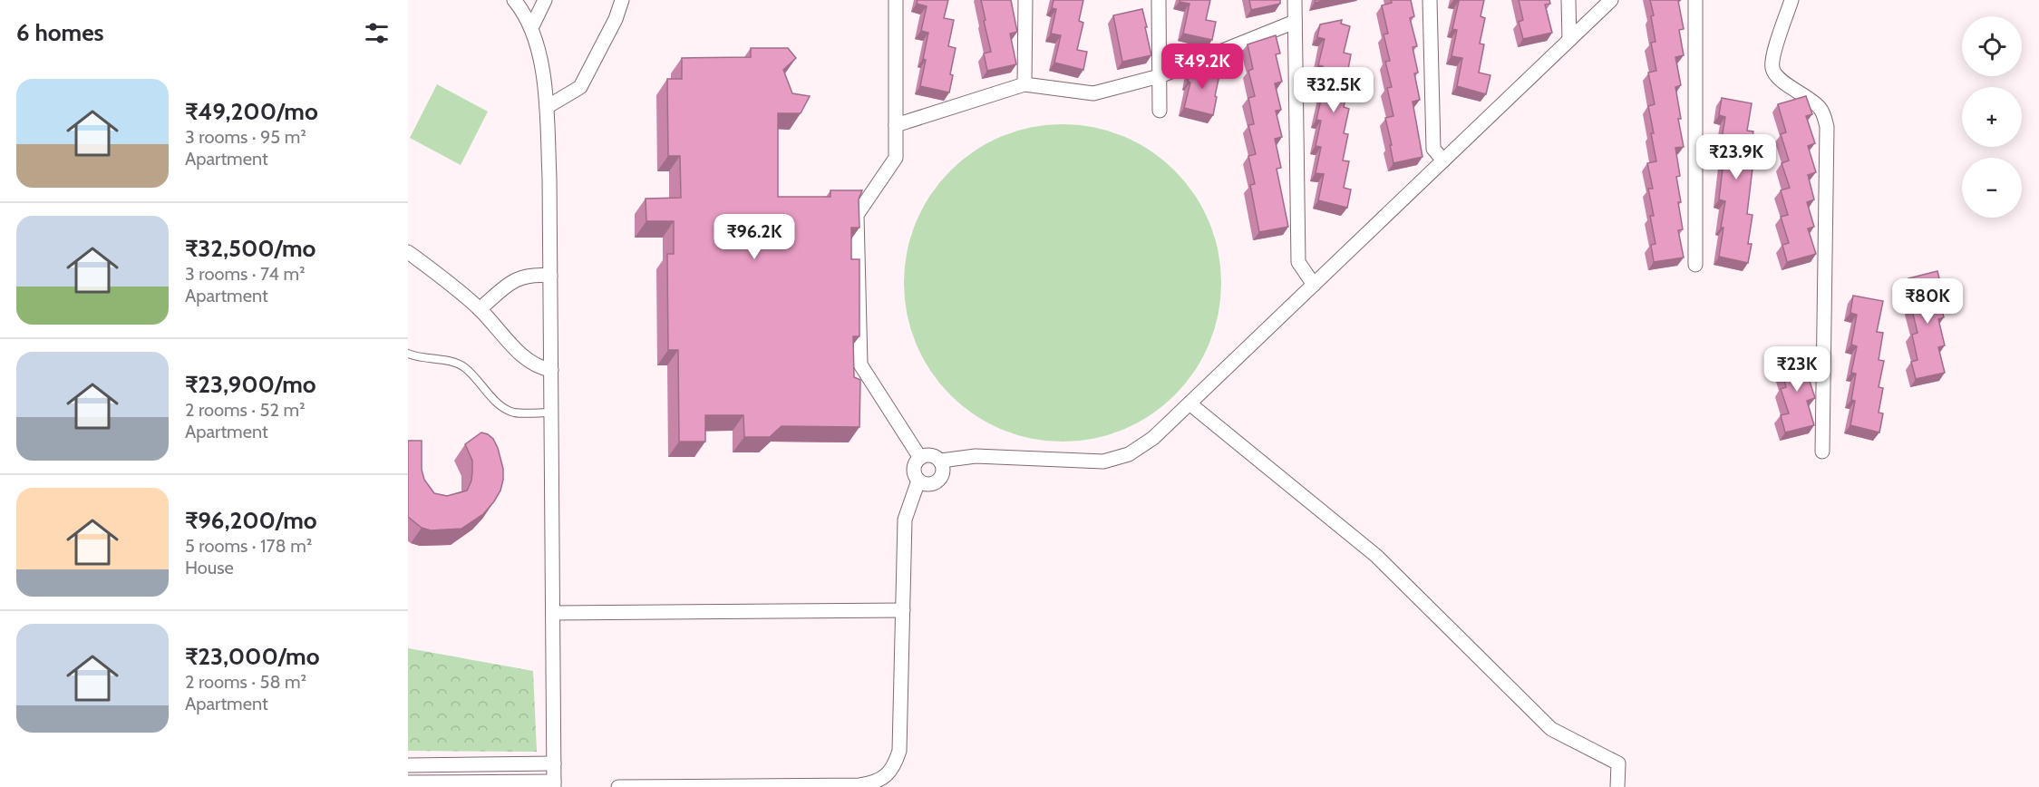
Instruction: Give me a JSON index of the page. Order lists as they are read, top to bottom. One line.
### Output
{"page":{"heading":"6 homes","map_buttons":["+","−"],"price":["₹49.2K","₹32.5K","₹23.9K","₹96.2K","₹80K","₹23K"],"list":[{"name":"₹49,200/mo","note":"3 rooms · 95 m² · Apartment"},{"name":"₹32,500/mo","note":"3 rooms · 74 m² · Apartment"},{"name":"₹23,900/mo","note":"2 rooms · 52 m² · Apartment"},{"name":"₹96,200/mo","note":"5 rooms · 178 m² · House"},{"name":"₹23,000/mo","note":"2 rooms · 58 m² · Apartment"}]}}
